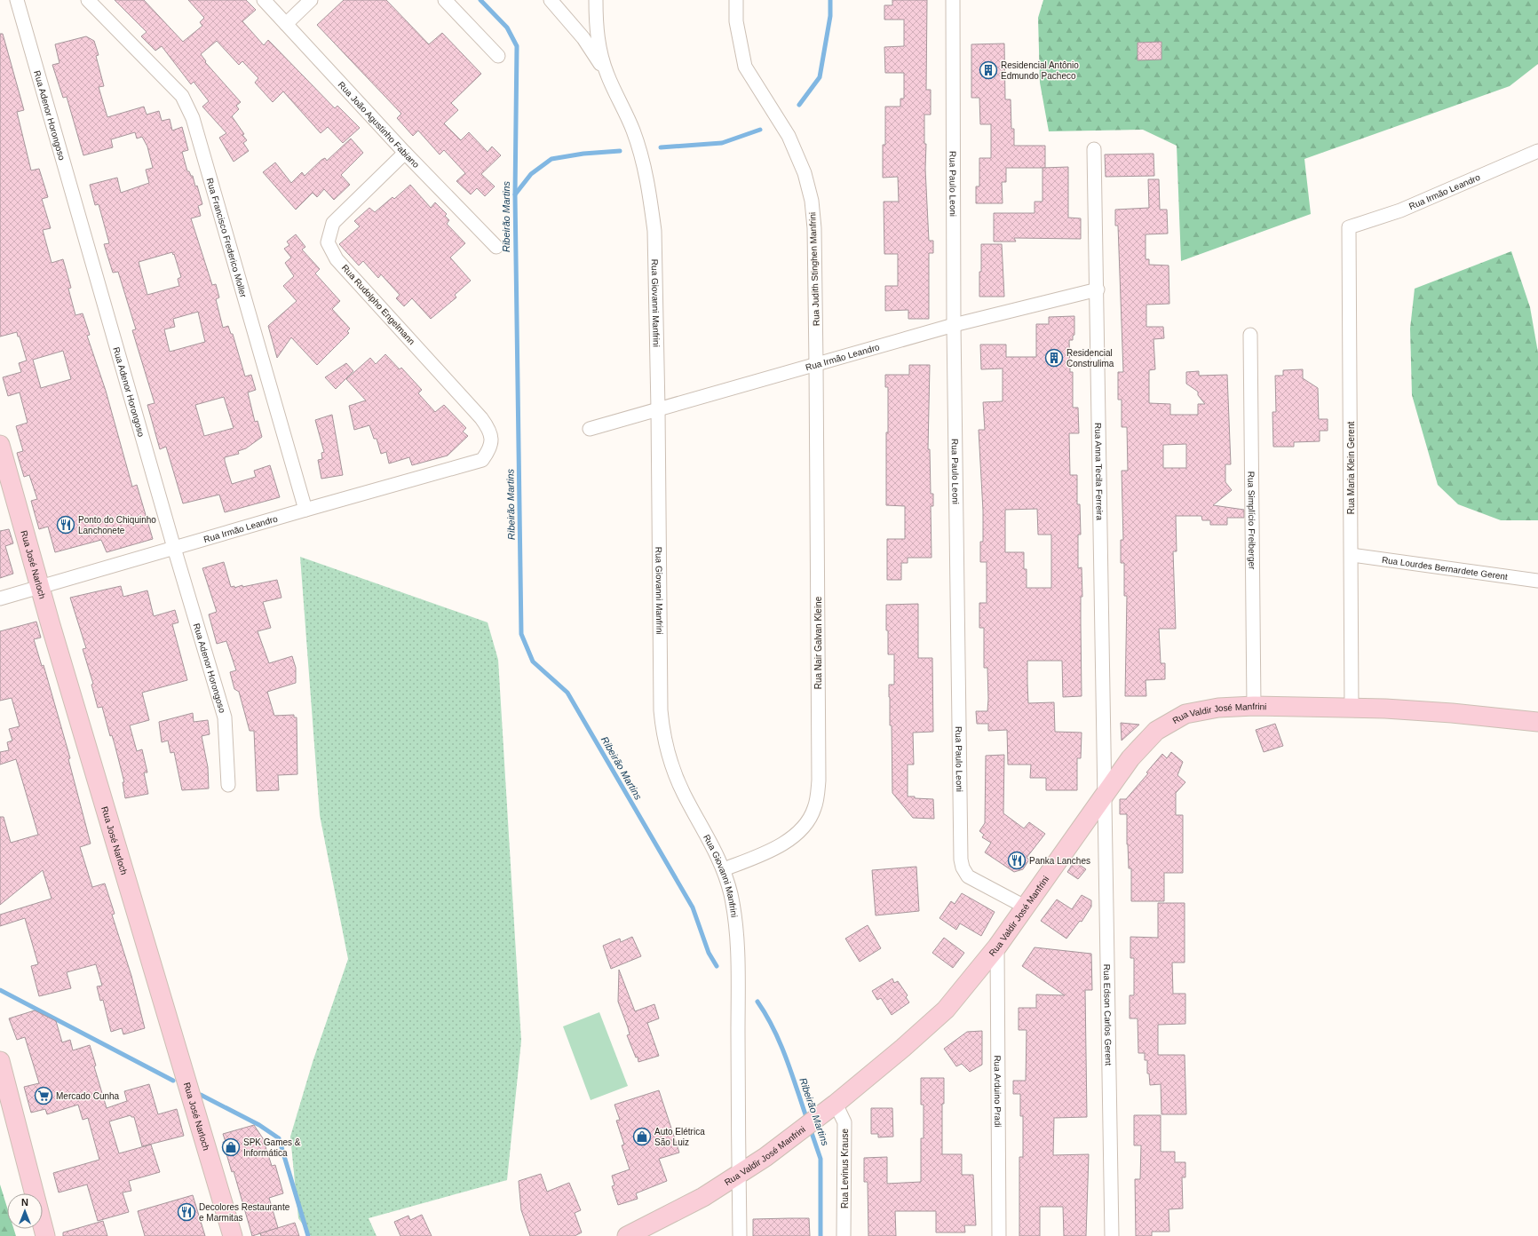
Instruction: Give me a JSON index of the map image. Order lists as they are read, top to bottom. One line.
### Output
{"streets":{"street":["Rua Adenor Horongoso","Rua João Agustinho Fabiano","Rua Paulo Leoni","Rua Irmão Leandro","Rua Francisco Frederico Moller","Rua Judith Stinghen Manfrini","Rua Giovanni Manfrini","Rua Rudolpho Engelmann","Rua Maria Klein Gerent","Rua Anna Tecila Ferreira","Rua Simplício Freiberger","Rua José Narloch","Rua Lourdes Bernardete Gerent","Rua Nair Galvan Kleine","Rua Valdir José Manfrini","Rua Edson Carlos Gerent","Rua Arduino Pradi","Rua Levinus Krause"]},"crossings":[["Rua Adenor Horongoso","Rua Irmão Leandro"],["Rua João Agustinho Fabiano","Rua Rudolpho Engelmann"],["Rua Paulo Leoni","Rua Irmão Leandro"],["Rua Paulo Leoni","Rua Valdir José Manfrini"],["Rua Irmão Leandro","Rua Francisco Frederico Moller"],["Rua Irmão Leandro","Rua Judith Stinghen Manfrini"],["Rua Irmão Leandro","Rua Giovanni Manfrini"],["Rua Irmão Leandro","Rua Rudolpho Engelmann"],["Rua Irmão Leandro","Rua Maria Klein Gerent"],["Rua Irmão Leandro","Rua Anna Tecila Ferreira"],["Rua Irmão Leandro","Rua José Narloch"],["Rua Irmão Leandro","Rua Nair Galvan Kleine"],["Rua Judith Stinghen Manfrini","Rua Nair Galvan Kleine"],["Rua Giovanni Manfrini","Rua Nair Galvan Kleine"],["Rua Giovanni Manfrini","Rua Valdir José Manfrini"],["Rua Maria Klein Gerent","Rua Lourdes Bernardete Gerent"],["Rua Maria Klein Gerent","Rua Valdir José Manfrini"],["Rua Anna Tecila Ferreira","Rua Valdir José Manfrini"],["Rua Anna Tecila Ferreira","Rua Edson Carlos Gerent"],["Rua Simplício Freiberger","Rua Valdir José Manfrini"],["Rua Valdir José Manfrini","Rua Edson Carlos Gerent"],["Rua Valdir José Manfrini","Rua Arduino Pradi"],["Rua Valdir José Manfrini","Rua Levinus Krause"]],"water":["Ribeirão Martins"],"places":{"building":["Residencial Antônio Edmundo Pacheco","Residencial Construlima"],"restaurant":["Ponto do Chiquinho Lanchonete","Panka Lanches","Decolores Restaurante e Marmitas"],"supermarket":["Mercado Cunha"],"shop":["Auto Elétrica São Luiz","SPK Games & Informática"]},"north":"top"}
